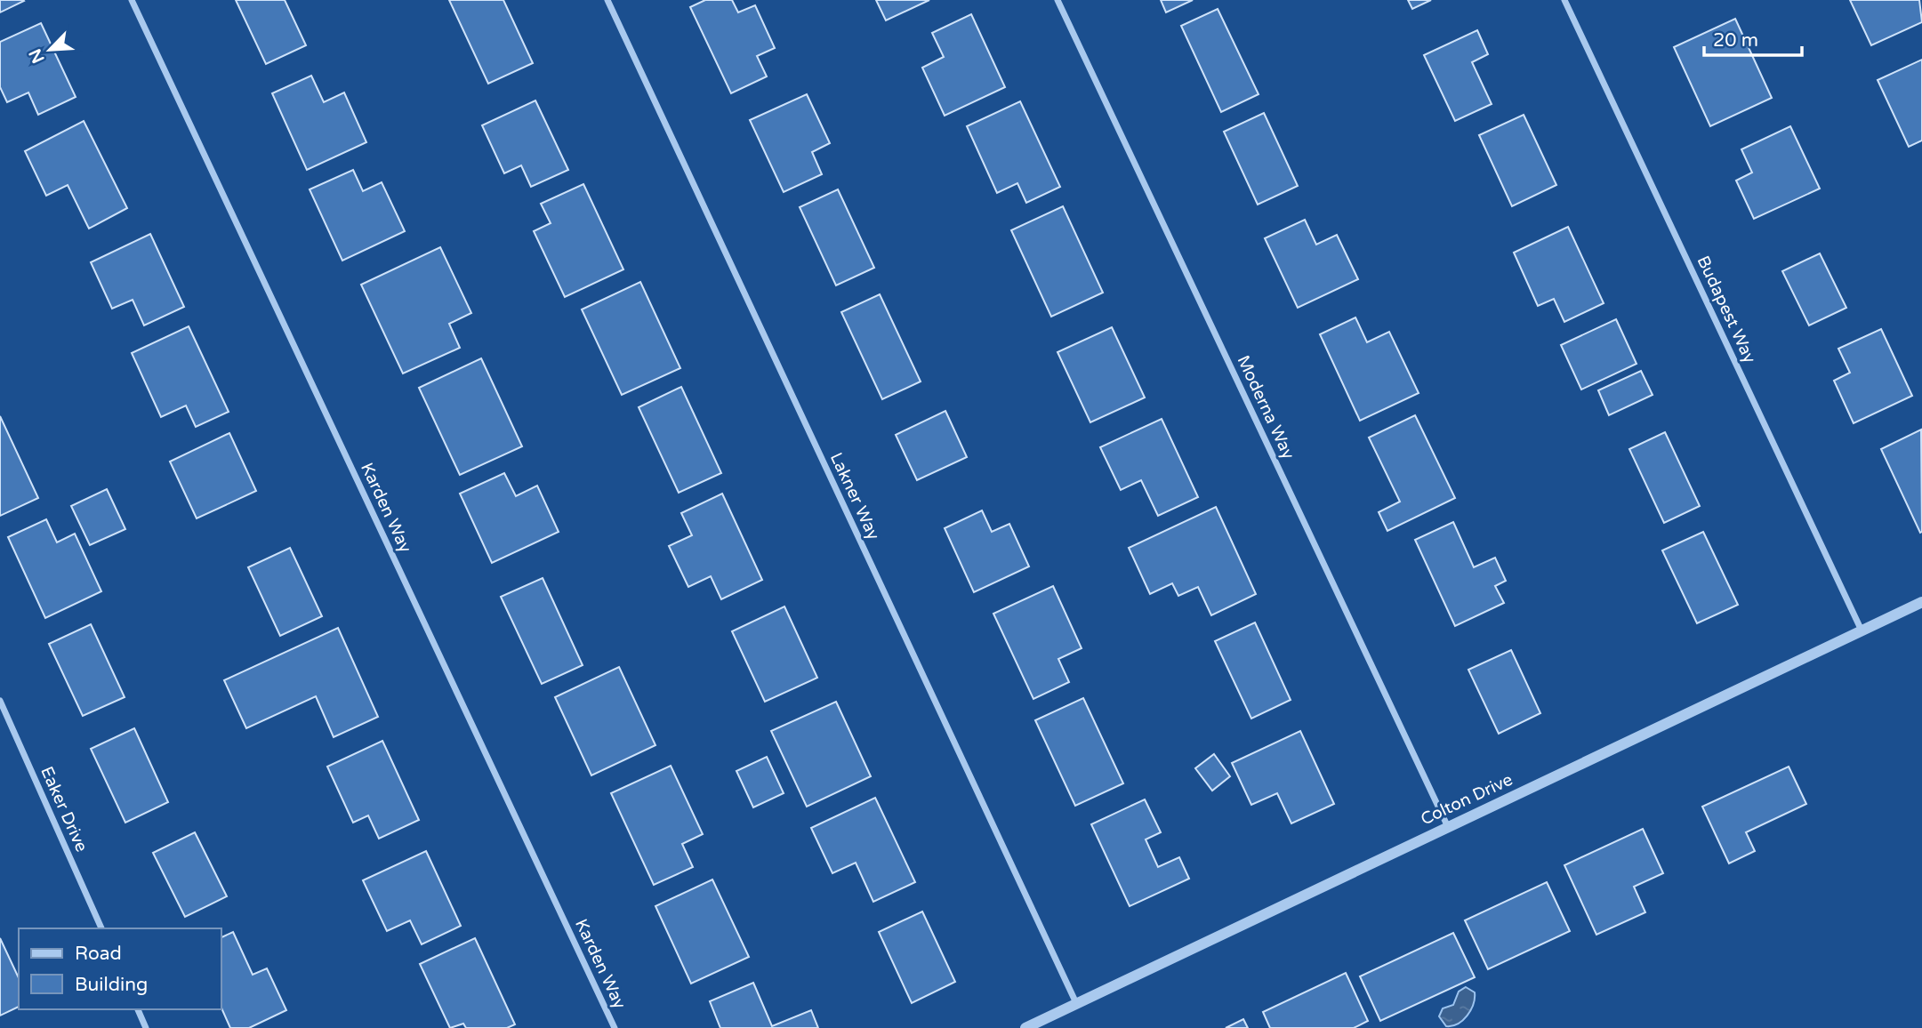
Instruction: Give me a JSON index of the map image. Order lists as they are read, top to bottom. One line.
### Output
{"streets":{"street":["Budapest Way","Moderna Way","Lakner Way","Karden Way","Colton Drive","Eaker Drive"]},"crossings":[["Budapest Way","Colton Drive"],["Moderna Way","Colton Drive"],["Lakner Way","Colton Drive"]],"legend":["Road","Building"],"scale_bar":"20 m","north":"bottom left"}
